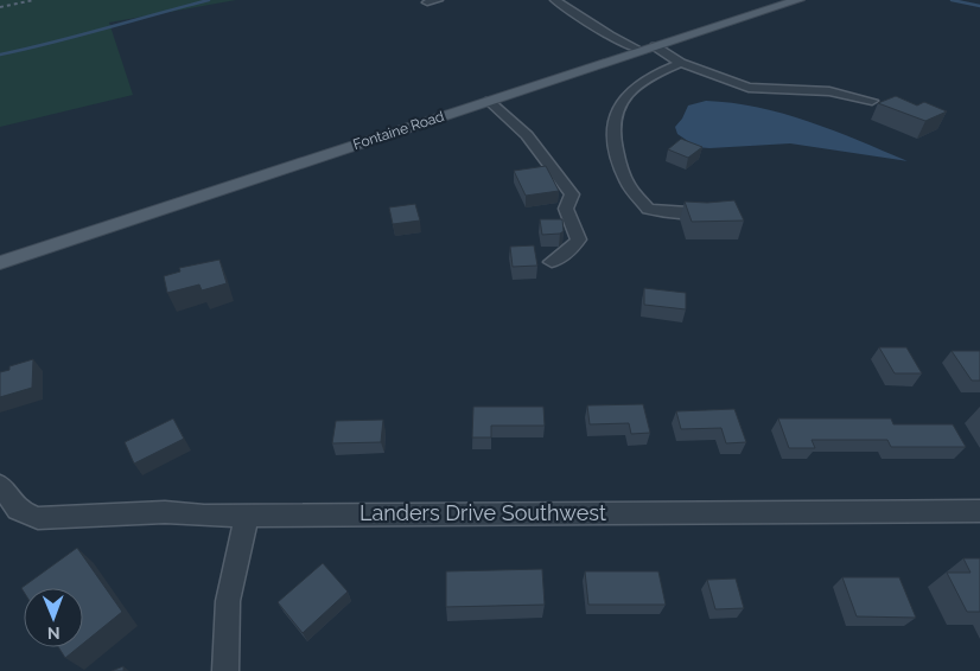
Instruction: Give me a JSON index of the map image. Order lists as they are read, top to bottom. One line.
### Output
{"streets":{"main road":["Fontaine Road"],"street":["Landers Drive Southwest"]},"north":"bottom"}
